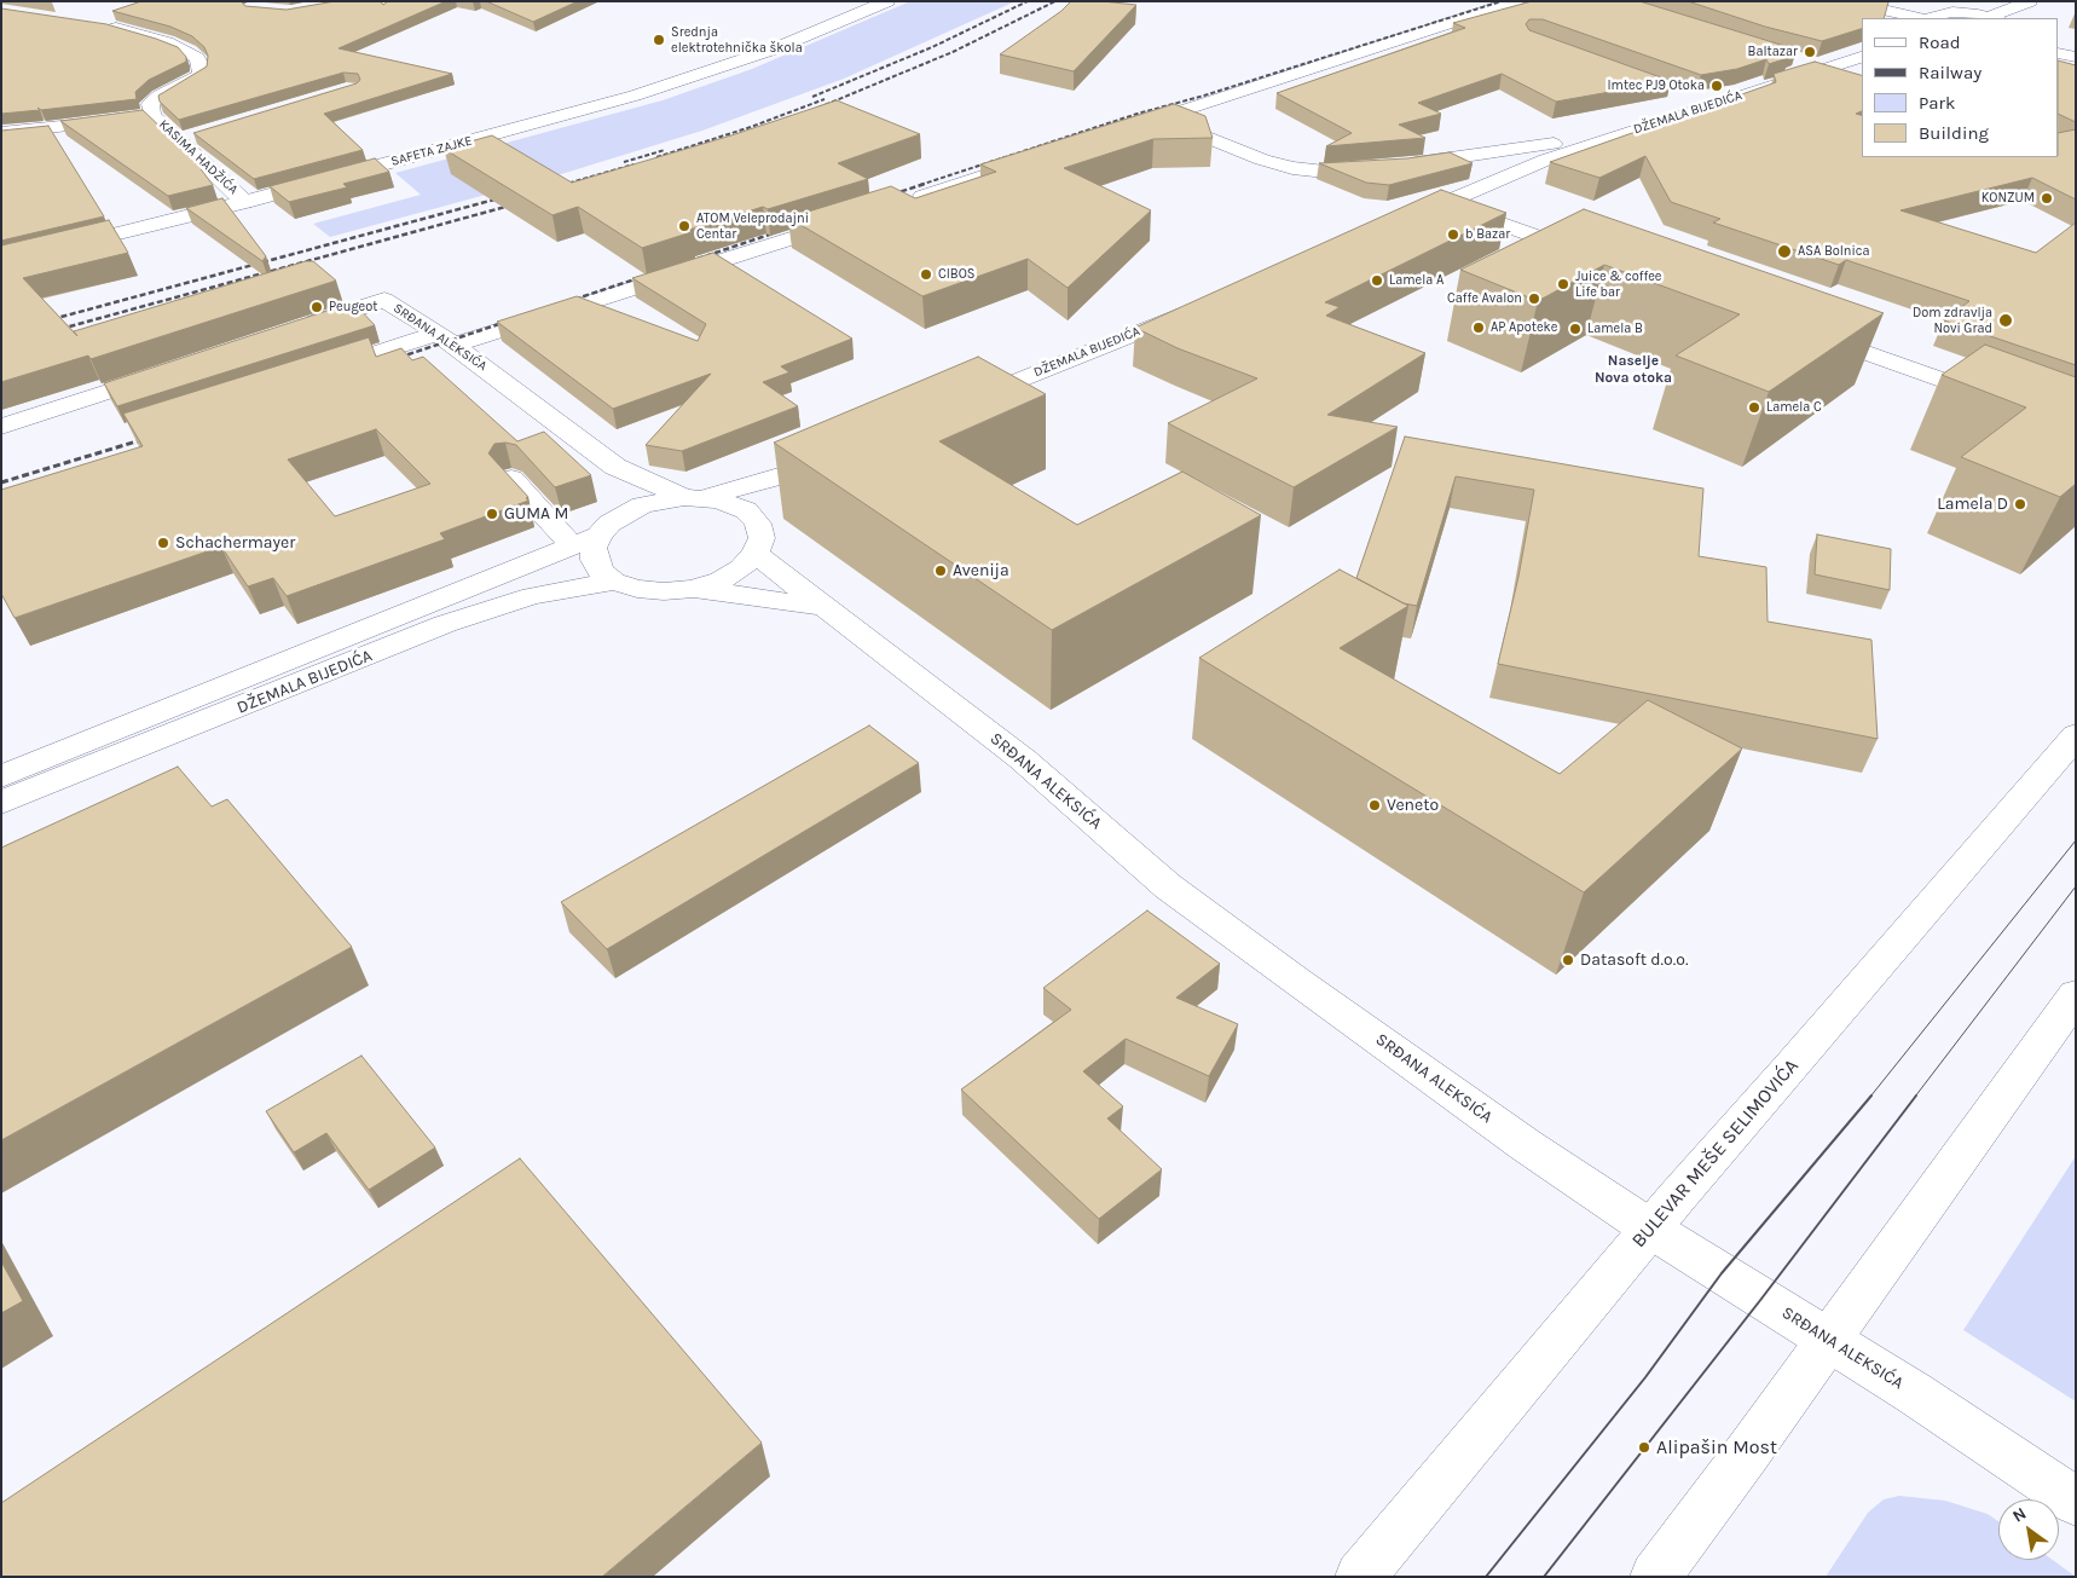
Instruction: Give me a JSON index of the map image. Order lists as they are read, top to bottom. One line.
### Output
{"streets":{"street":["DŽEMALA BIJEDIĆA","SAFETA ZAJKE","KASIMA HADŽIĆA","SRĐANA ALEKSIĆA","BULEVAR MEŠE SELIMOVIĆA"]},"crossings":[["DŽEMALA BIJEDIĆA","SRĐANA ALEKSIĆA"],["SAFETA ZAJKE","KASIMA HADŽIĆA"],["SRĐANA ALEKSIĆA","BULEVAR MEŠE SELIMOVIĆA"]],"districts":["Naselje Nova otoka"],"places":["Srednja elektrotehnička škola","Baltazar","Imtec PJ9 Otoka","KONZUM","ATOM Veleprodajni Centar","b Bazar","ASA Bolnica","CIBOS","Lamela A","Juice & coffee Life bar","Caffe Avalon","Peugeot","Dom zdravlja Novi Grad","AP Apoteke","Lamela B","Lamela C","Lamela D","GUMA M","Schachermayer","Avenija","Veneto","Datasoft d.o.o.","Alipašin Most"],"legend":["Road","Railway","Park","Building"],"north":"top left"}
